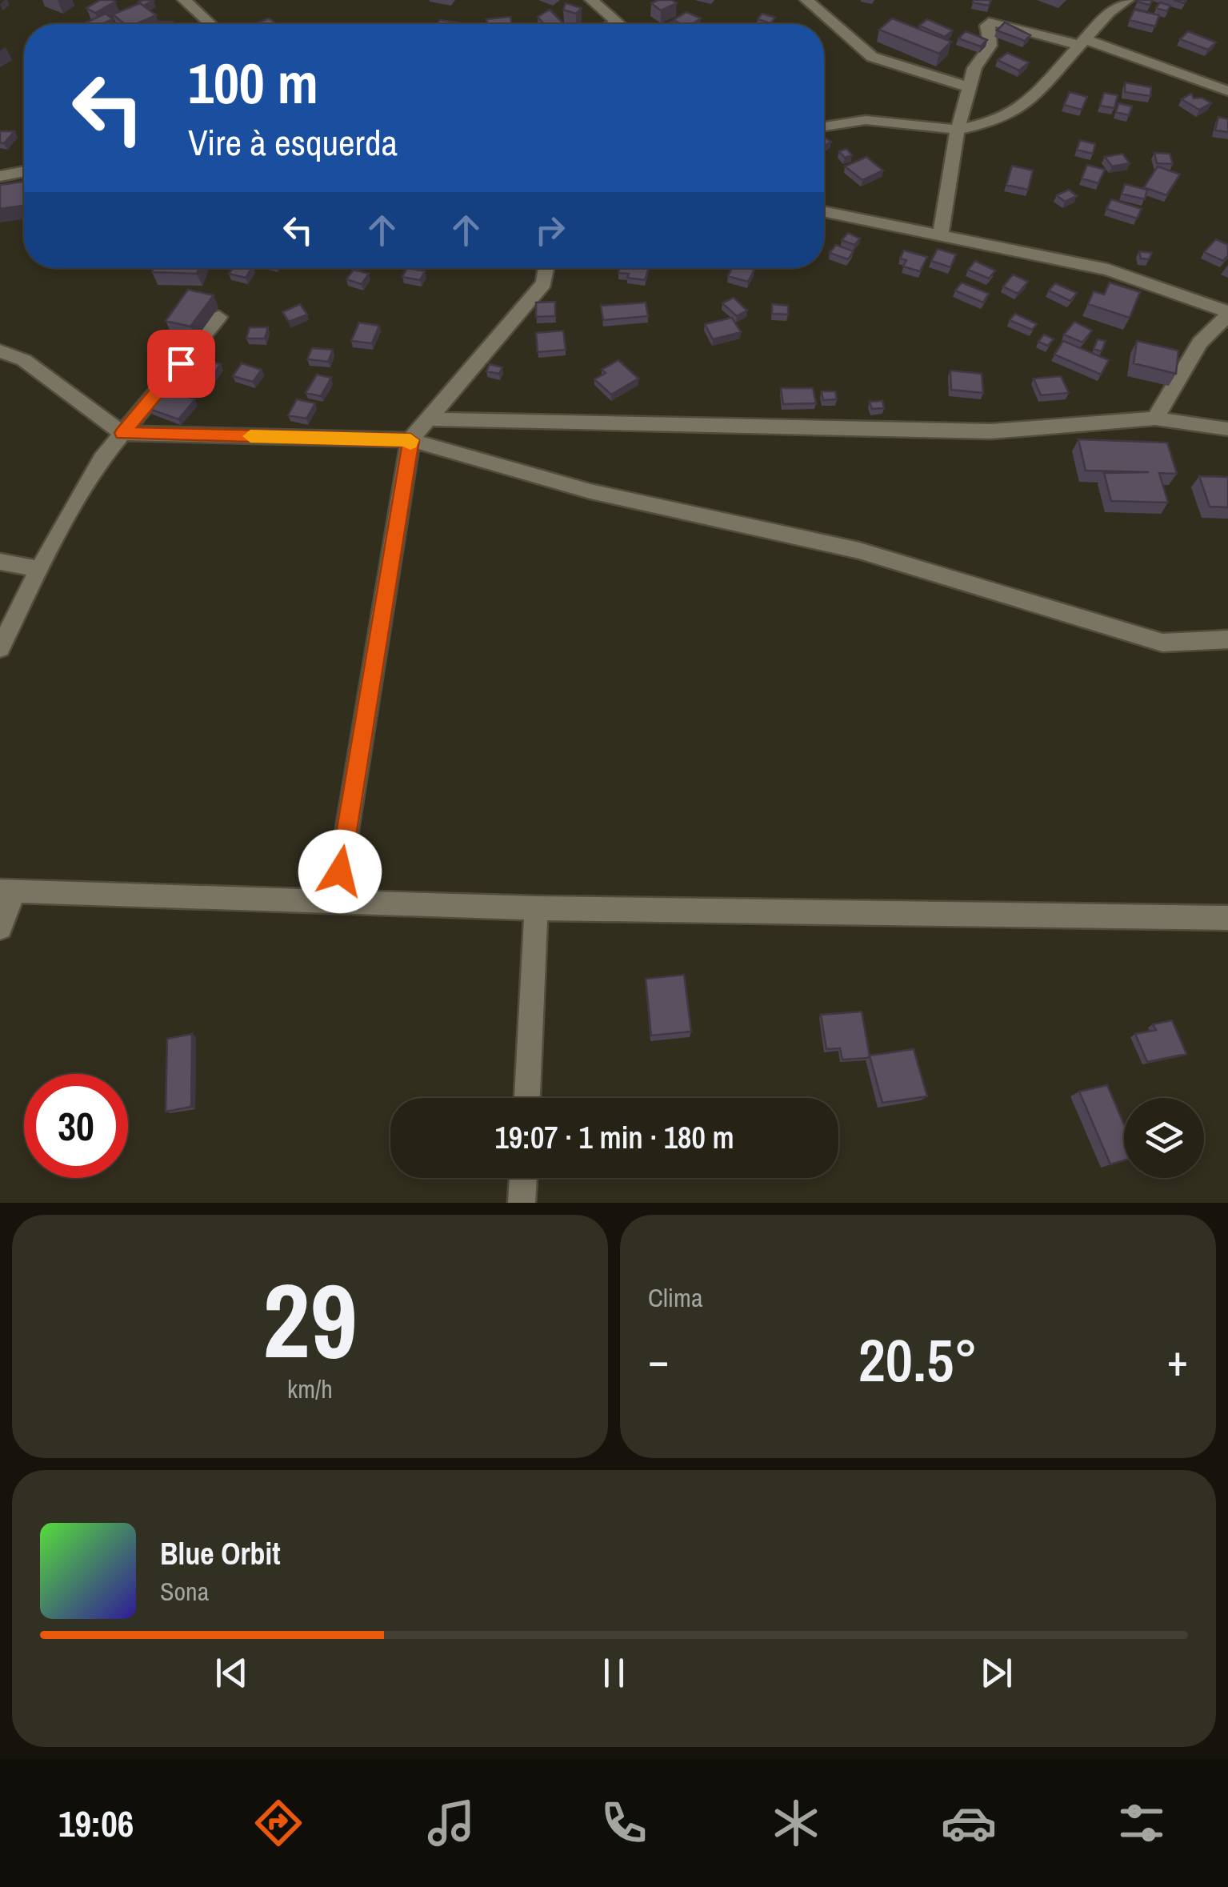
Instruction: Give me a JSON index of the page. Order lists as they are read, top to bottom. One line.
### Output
{"page":{"turn":["100 m","Vire à esquerda"],"limit":"30","trip":"19:07 · 1 min · 180 m","tile":[["29","km/h"],"Clima"],"heat":["−","20.5°","+"],"song":["Blue Orbit","Sona"],"tabs":"19:06"}}
